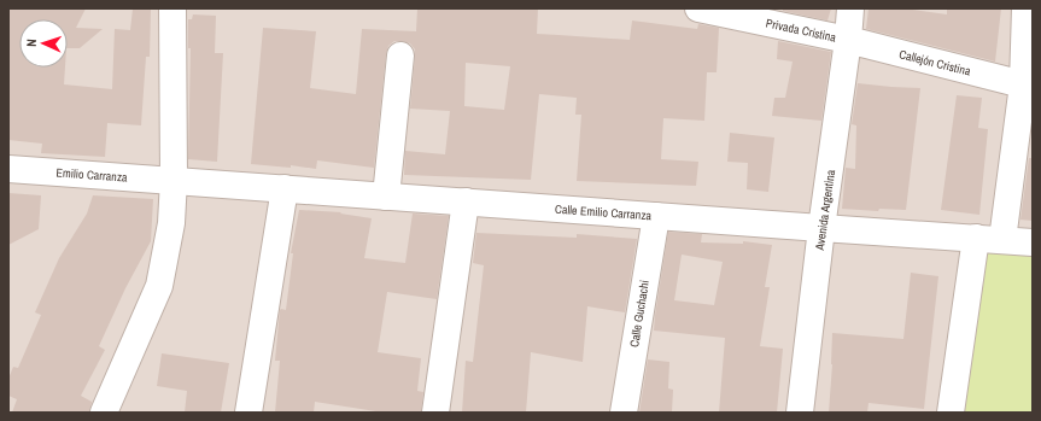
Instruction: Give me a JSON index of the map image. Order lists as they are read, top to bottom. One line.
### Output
{"streets":{"street":["Privada Cristina","Callejón Cristina","Emilio Carranza","Avenida Argentina","Calle Emilio Carranza","Calle Guchachi"]},"crossings":[["Privada Cristina","Callejón Cristina"],["Privada Cristina","Avenida Argentina"],["Callejón Cristina","Avenida Argentina"],["Emilio Carranza","Calle Emilio Carranza"],["Avenida Argentina","Calle Emilio Carranza"],["Calle Emilio Carranza","Calle Guchachi"]],"north":"left"}
